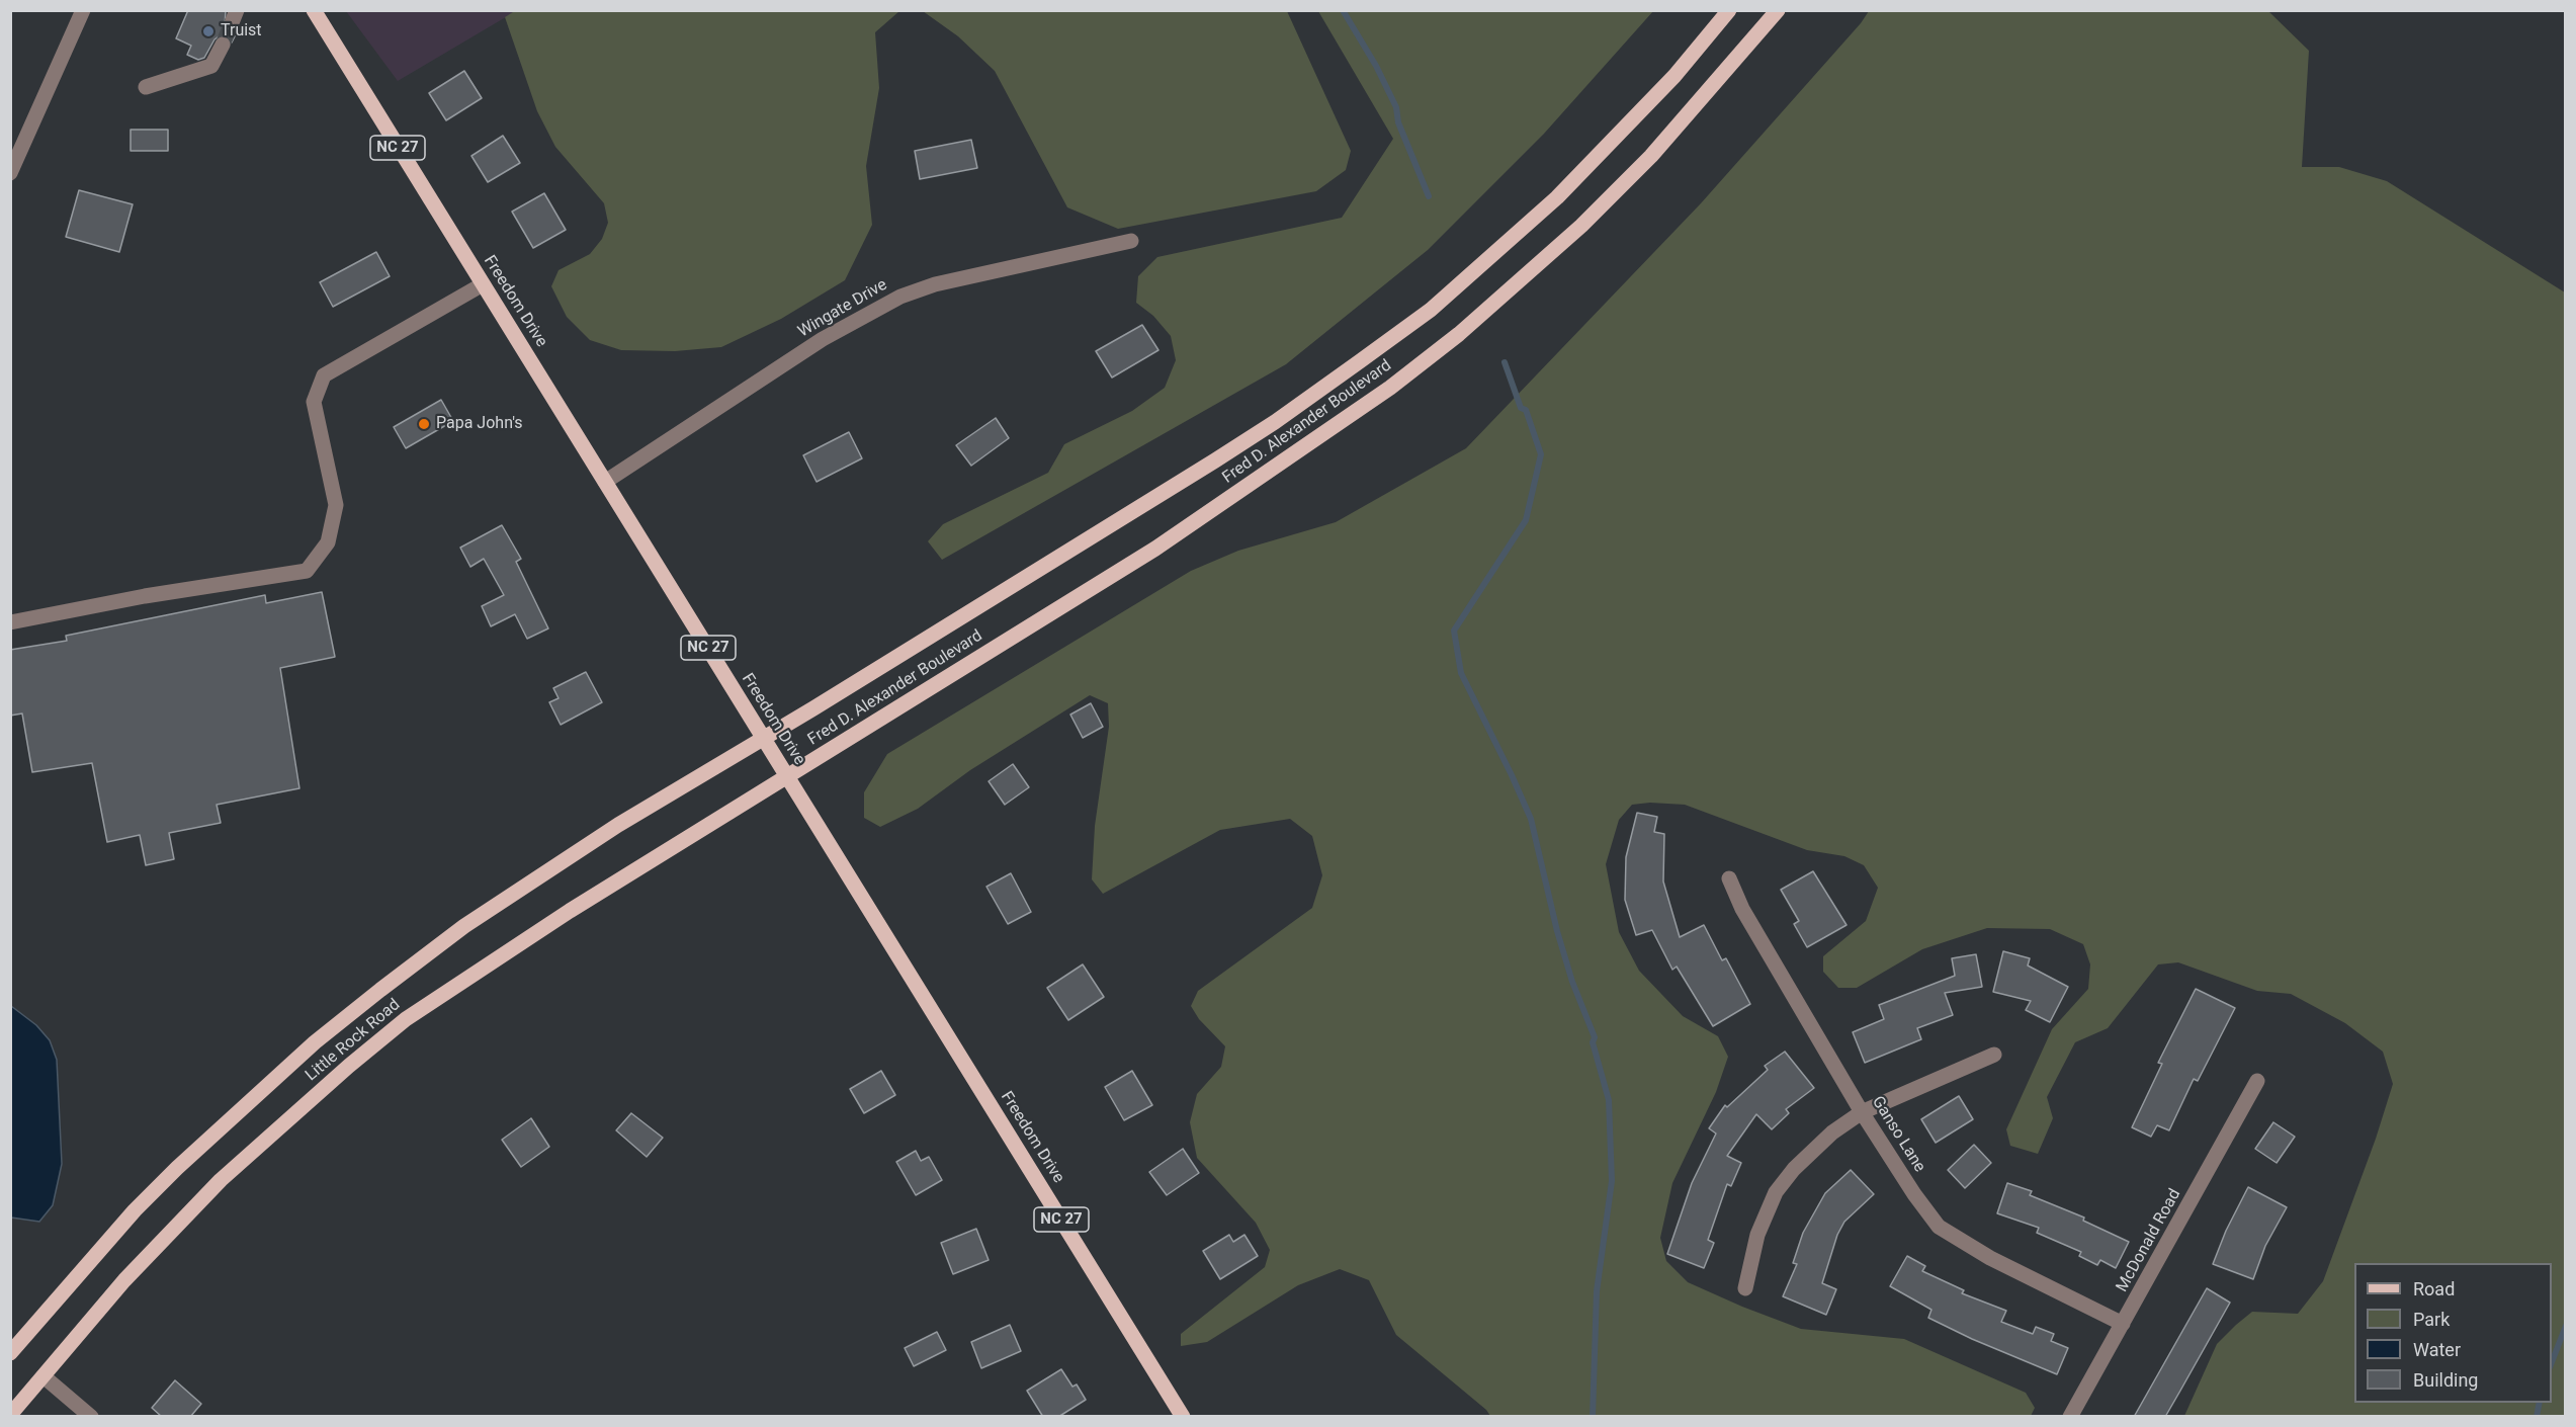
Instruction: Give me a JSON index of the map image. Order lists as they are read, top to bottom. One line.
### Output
{"streets":{"main road":["NC 27","Freedom Drive","Fred D. Alexander Boulevard","Little Rock Road"],"street":["Wingate Drive","Ganso Lane","McDonald Road"]},"crossings":[["Freedom Drive","Wingate Drive"],["Freedom Drive","Fred D. Alexander Boulevard"],["Freedom Drive","Little Rock Road"],["Fred D. Alexander Boulevard","Little Rock Road"],["Ganso Lane","McDonald Road"]],"places":["Truist","Papa John's"],"legend":["Road","Park","Water","Building"]}
